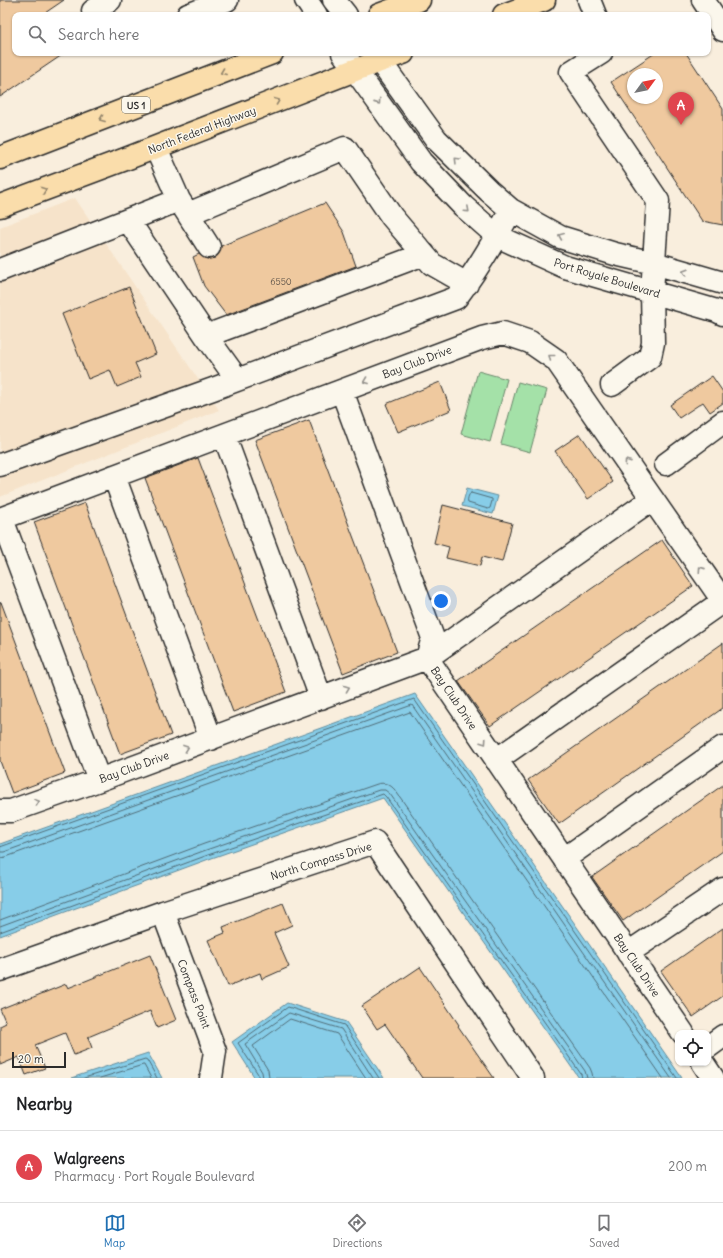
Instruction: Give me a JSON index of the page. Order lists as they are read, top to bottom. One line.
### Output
{"streets":{"main road":["US 1","North Federal Highway"],"street":["Port Royale Boulevard","Bay Club Drive","North Compass Drive","Compass Point"]},"crossings":[["North Federal Highway","Port Royale Boulevard"],["North Compass Drive","Compass Point"]],"house_numbers":["6550"],"scale_bar":"20 m","north":"top right","page":{"search":"Search here","pins":"A","scale":"20 m","heading":"Nearby","list":[{"mark":"A","name":"Walgreens","note":"Pharmacy · Port Royale Boulevard","value":"200 m"}],"nav":["Map","Directions","Saved"]}}
